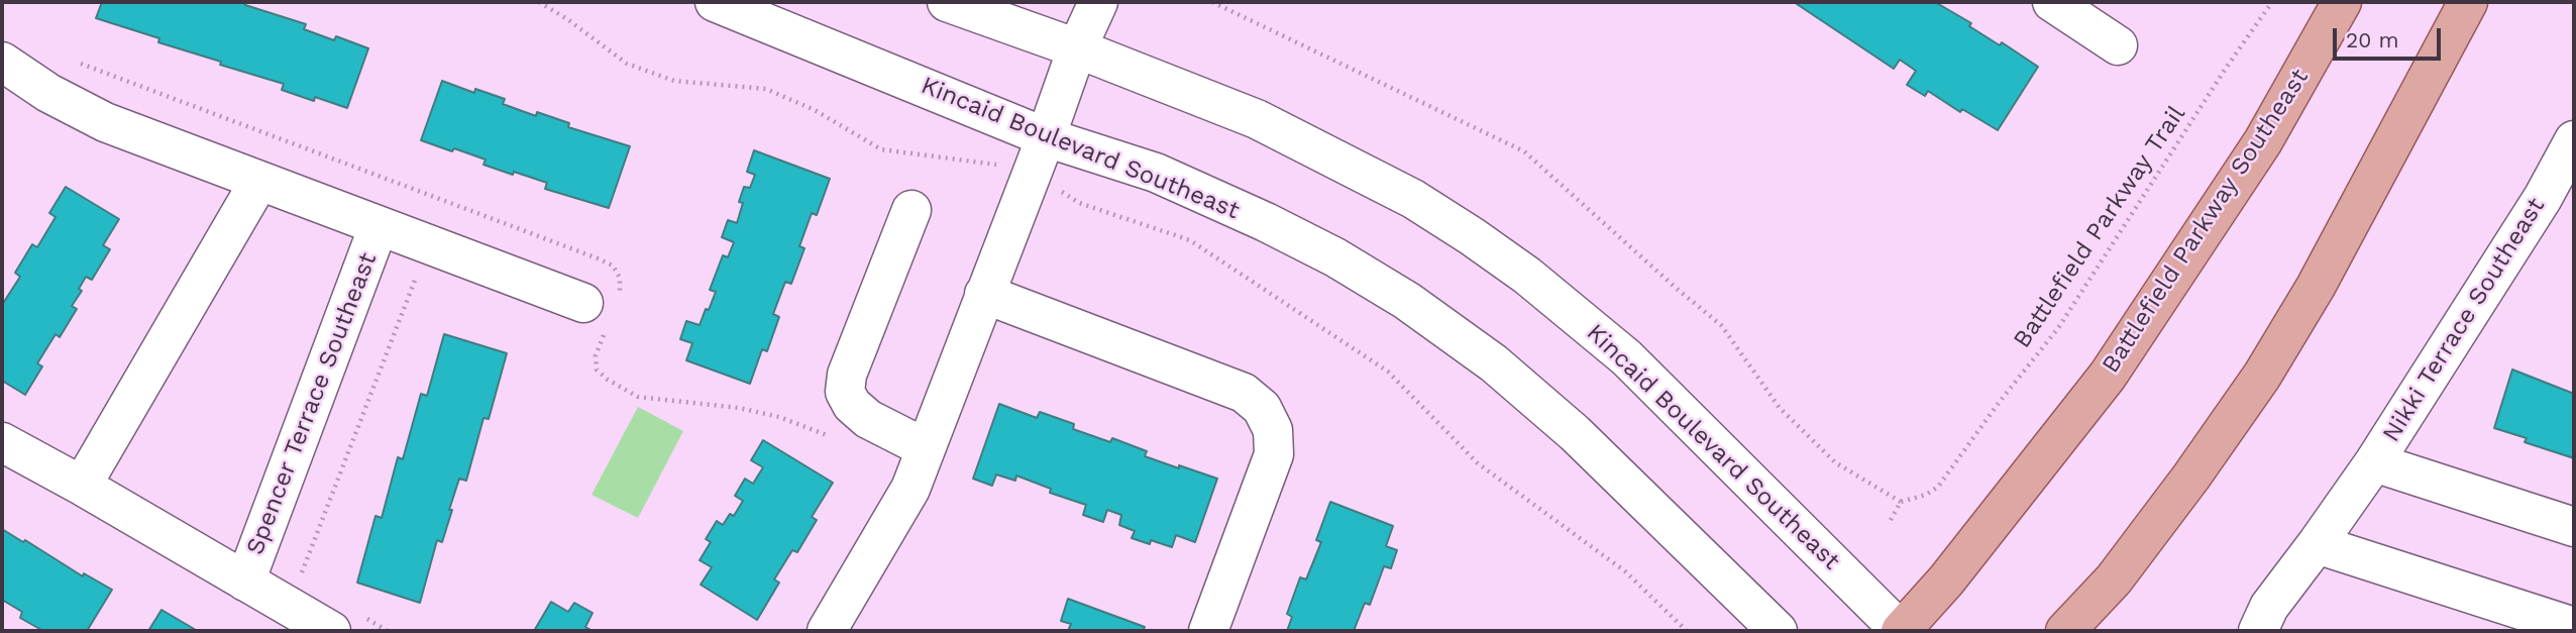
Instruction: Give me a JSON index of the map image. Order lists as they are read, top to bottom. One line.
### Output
{"streets":{"main road":["Battlefield Parkway Southeast"],"street":["Kincaid Boulevard Southeast","Nikki Terrace Southeast","Spencer Terrace Southeast"],"path":["Battlefield Parkway Trail"]},"crossings":[["Kincaid Boulevard Southeast","Battlefield Parkway Southeast"]],"scale_bar":"20 m"}
